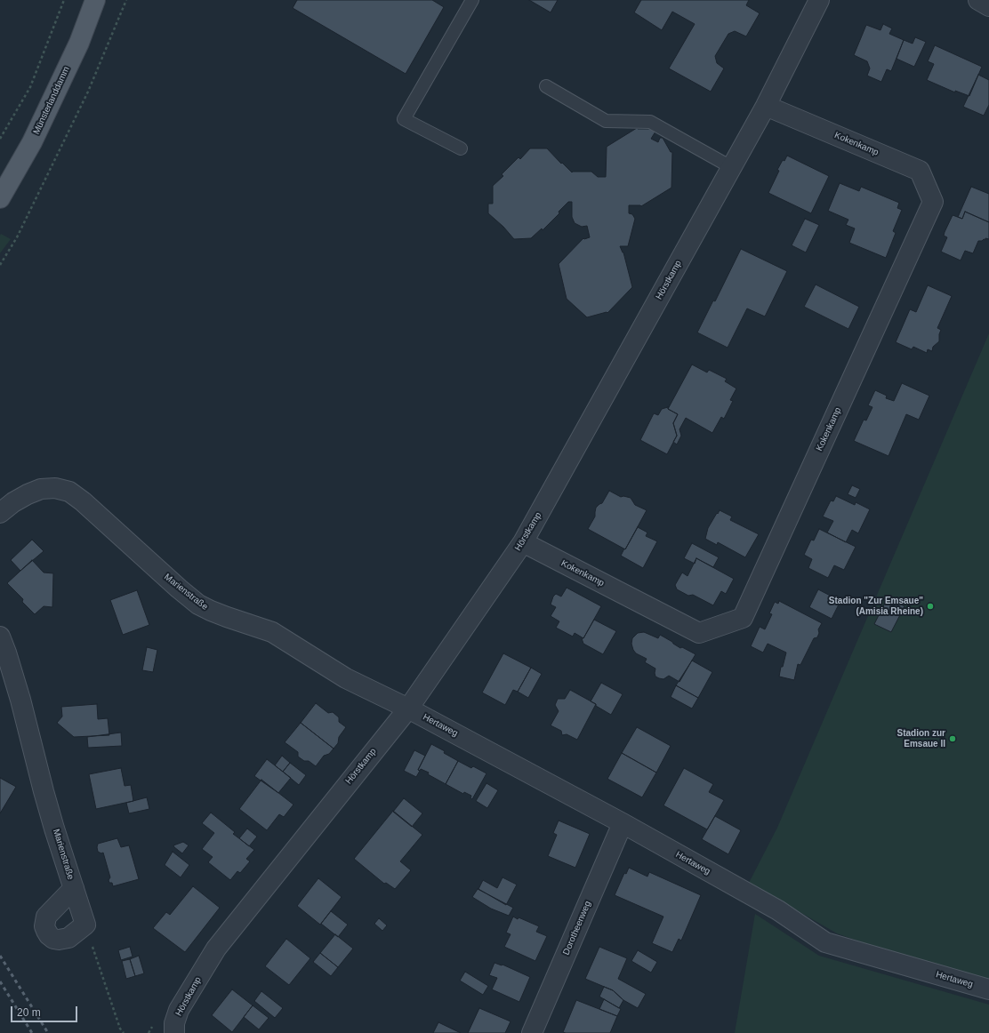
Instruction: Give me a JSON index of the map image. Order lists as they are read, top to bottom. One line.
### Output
{"streets":{"main road":["Münsterlanddamm"],"street":["Kokenkamp","Hörstkamp","Marienstraße","Hertaweg","Dorotheenweg"]},"crossings":[["Kokenkamp","Hörstkamp"],["Hörstkamp","Marienstraße"],["Hörstkamp","Hertaweg"],["Marienstraße","Hertaweg"],["Hertaweg","Dorotheenweg"]],"places":["Stadion \"Zur Emsaue\" (Amisia Rheine)","Stadion zur Emsaue II"],"scale_bar":"20 m"}
